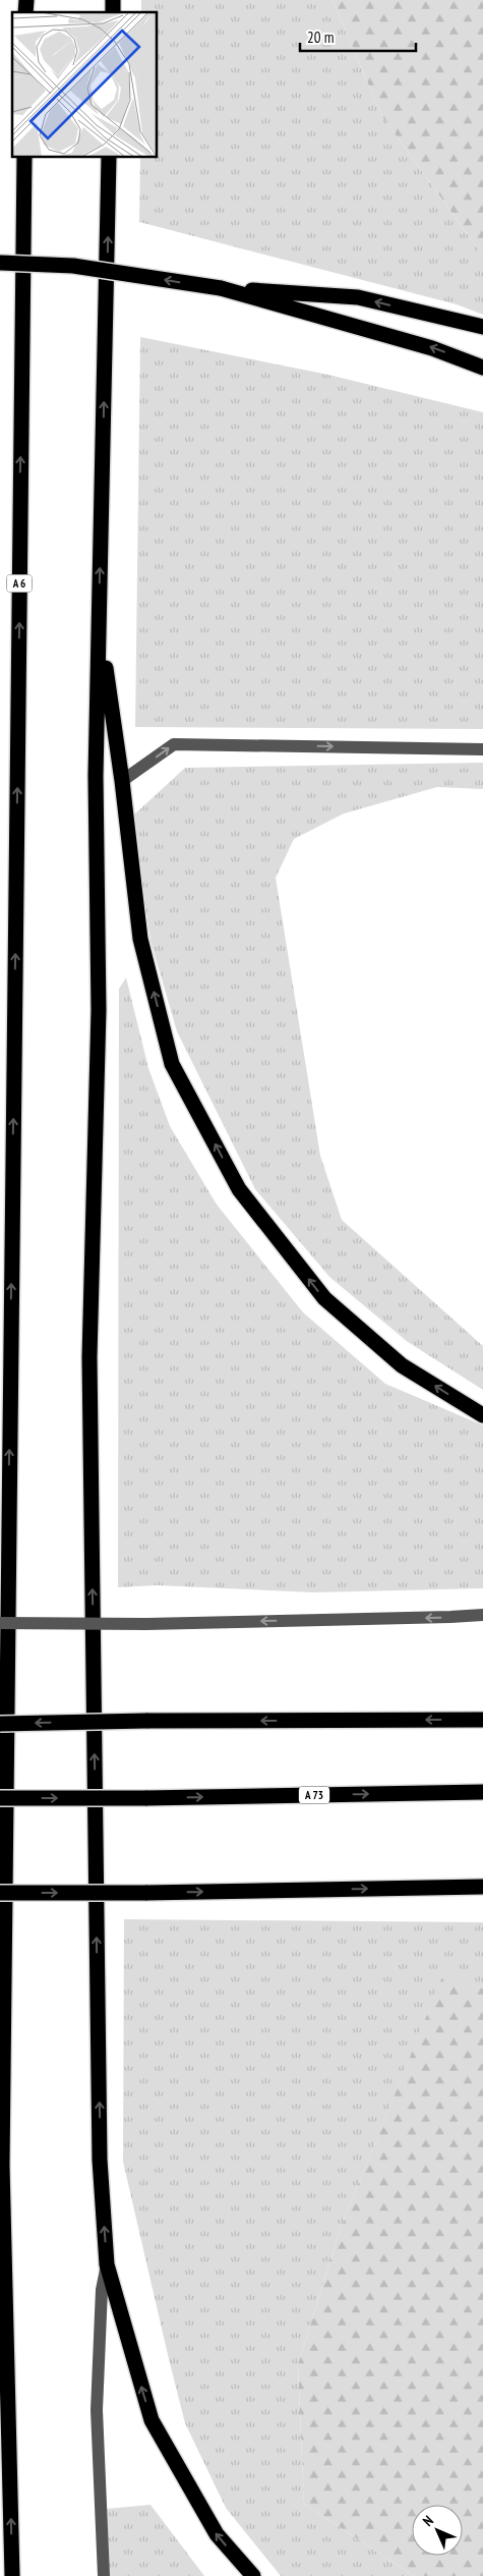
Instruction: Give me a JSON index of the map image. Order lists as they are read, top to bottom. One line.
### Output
{"streets":{"highway":["A 6","A 73"]},"scale_bar":"20 m","north":"top left"}
